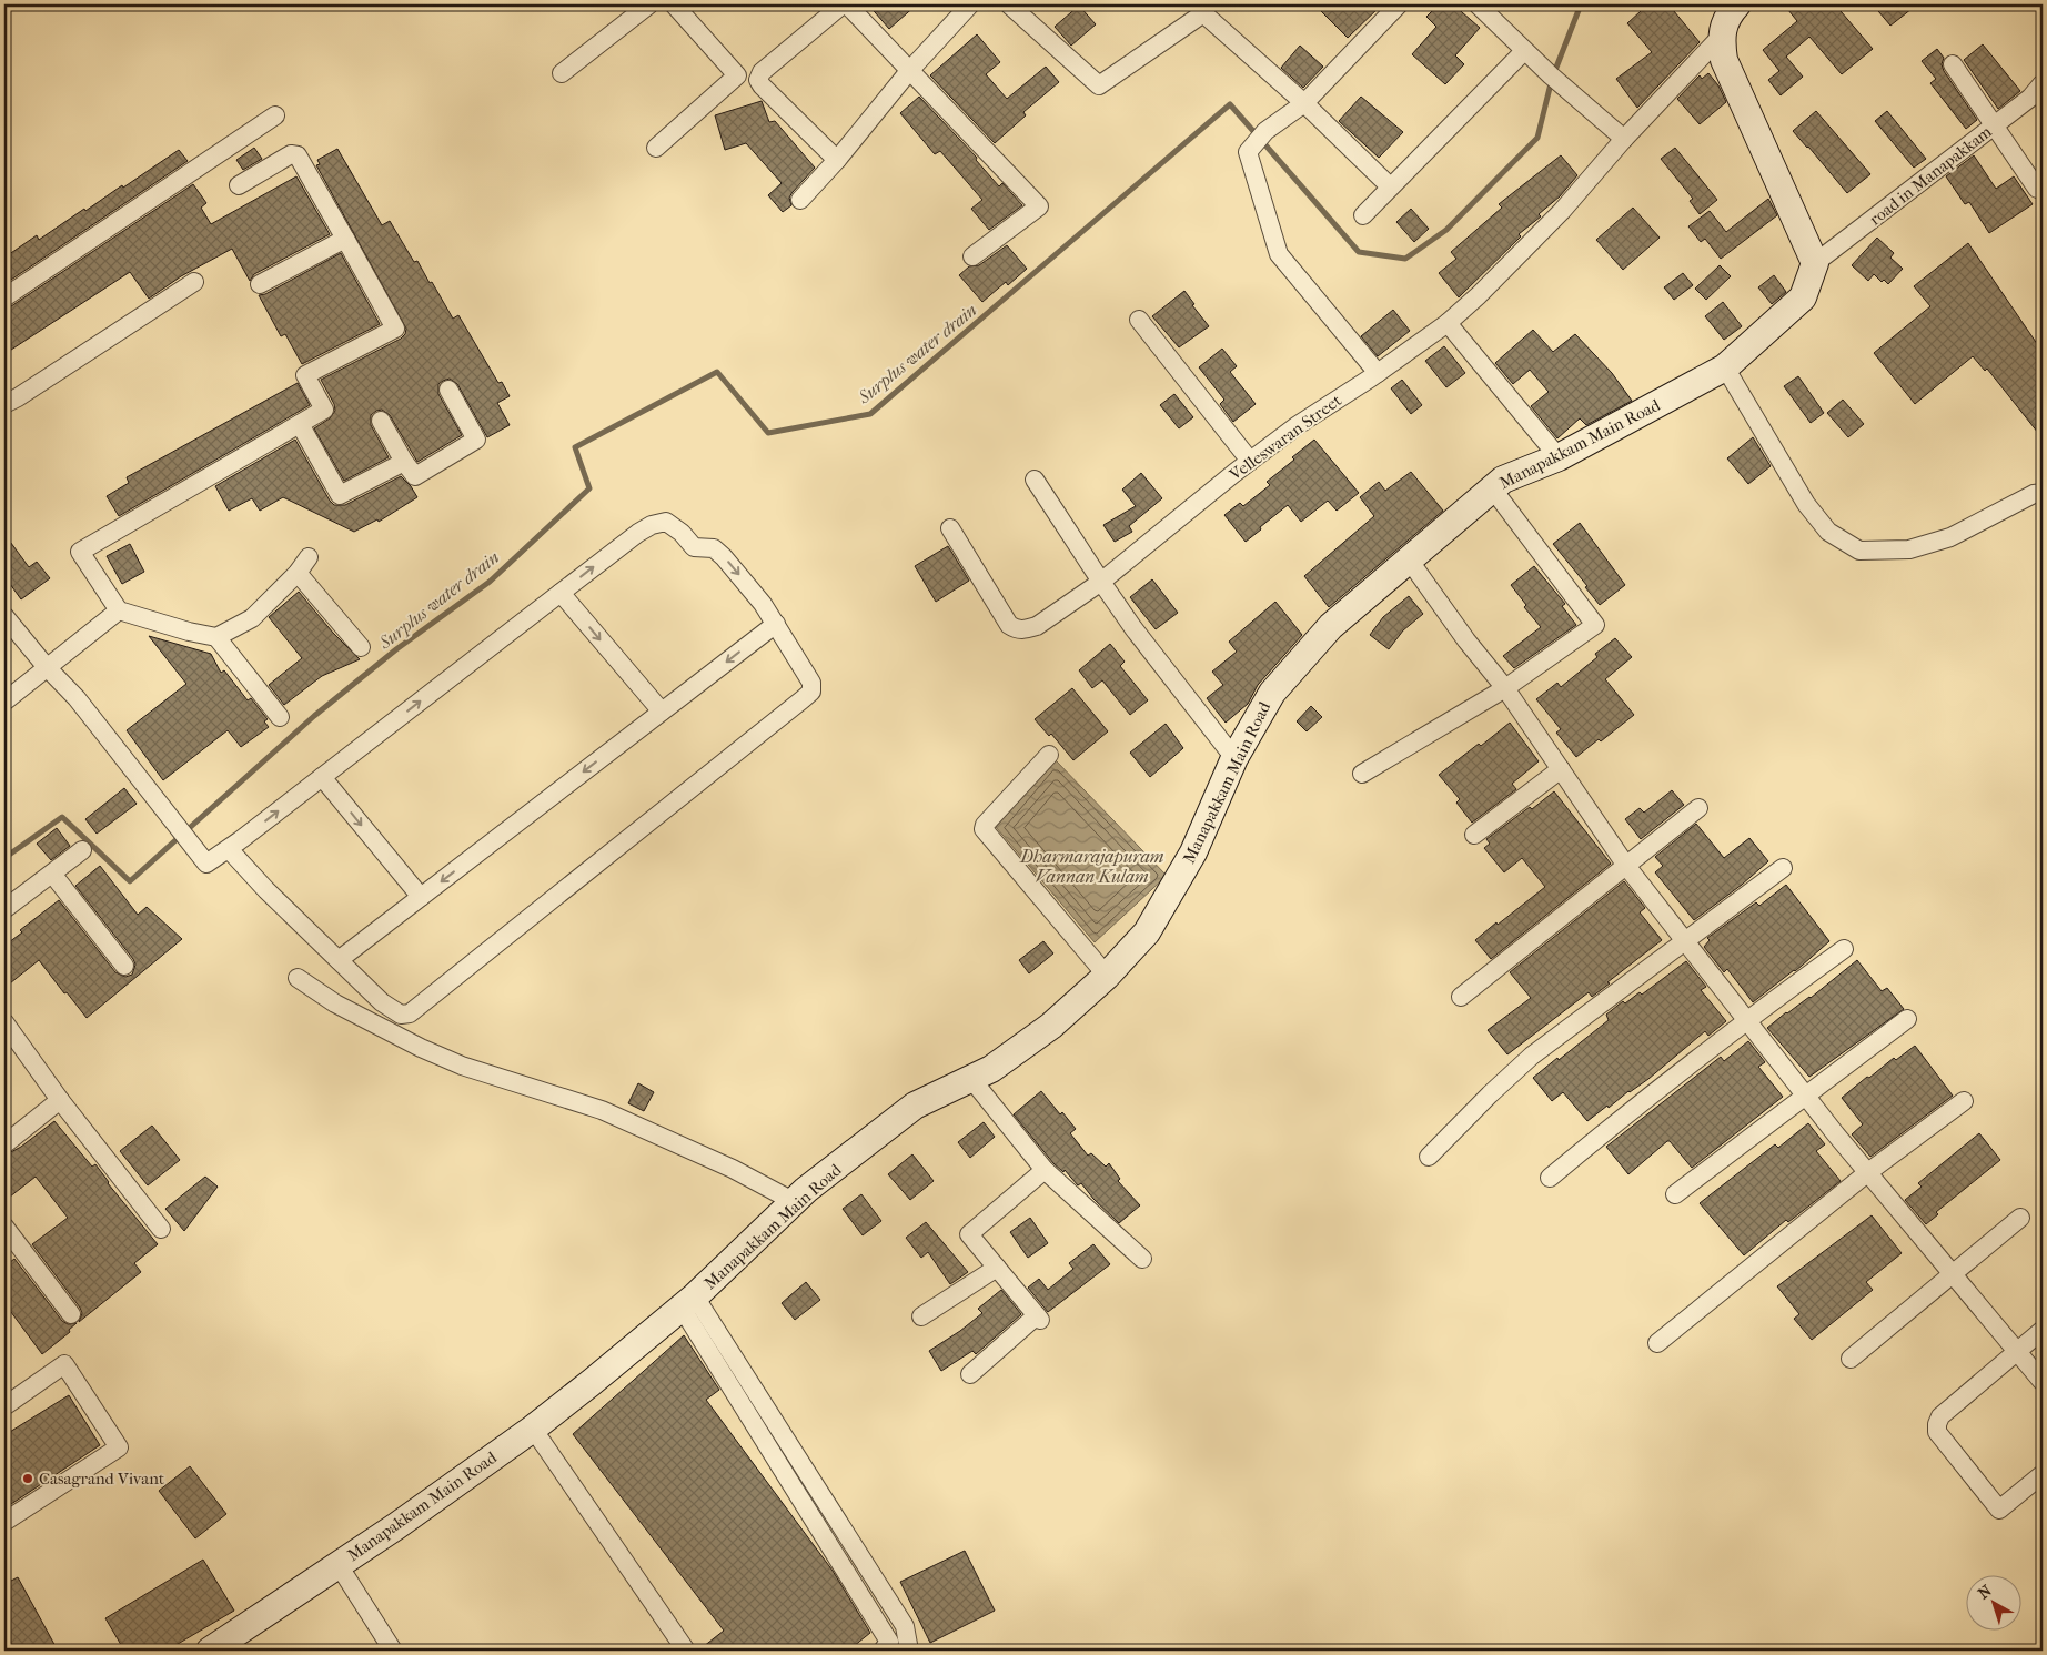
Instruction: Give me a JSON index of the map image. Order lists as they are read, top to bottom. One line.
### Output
{"streets":{"main road":["Manapakkam Main Road"],"street":["road in Manapakkam","Velleswaran Street"]},"crossings":[["road in Manapakkam","Manapakkam Main Road"]],"water":["Surplus water drain","Dharmarajapuram Vannan Kulam"],"places":["Casagrand Vivant"],"north":"top left"}
